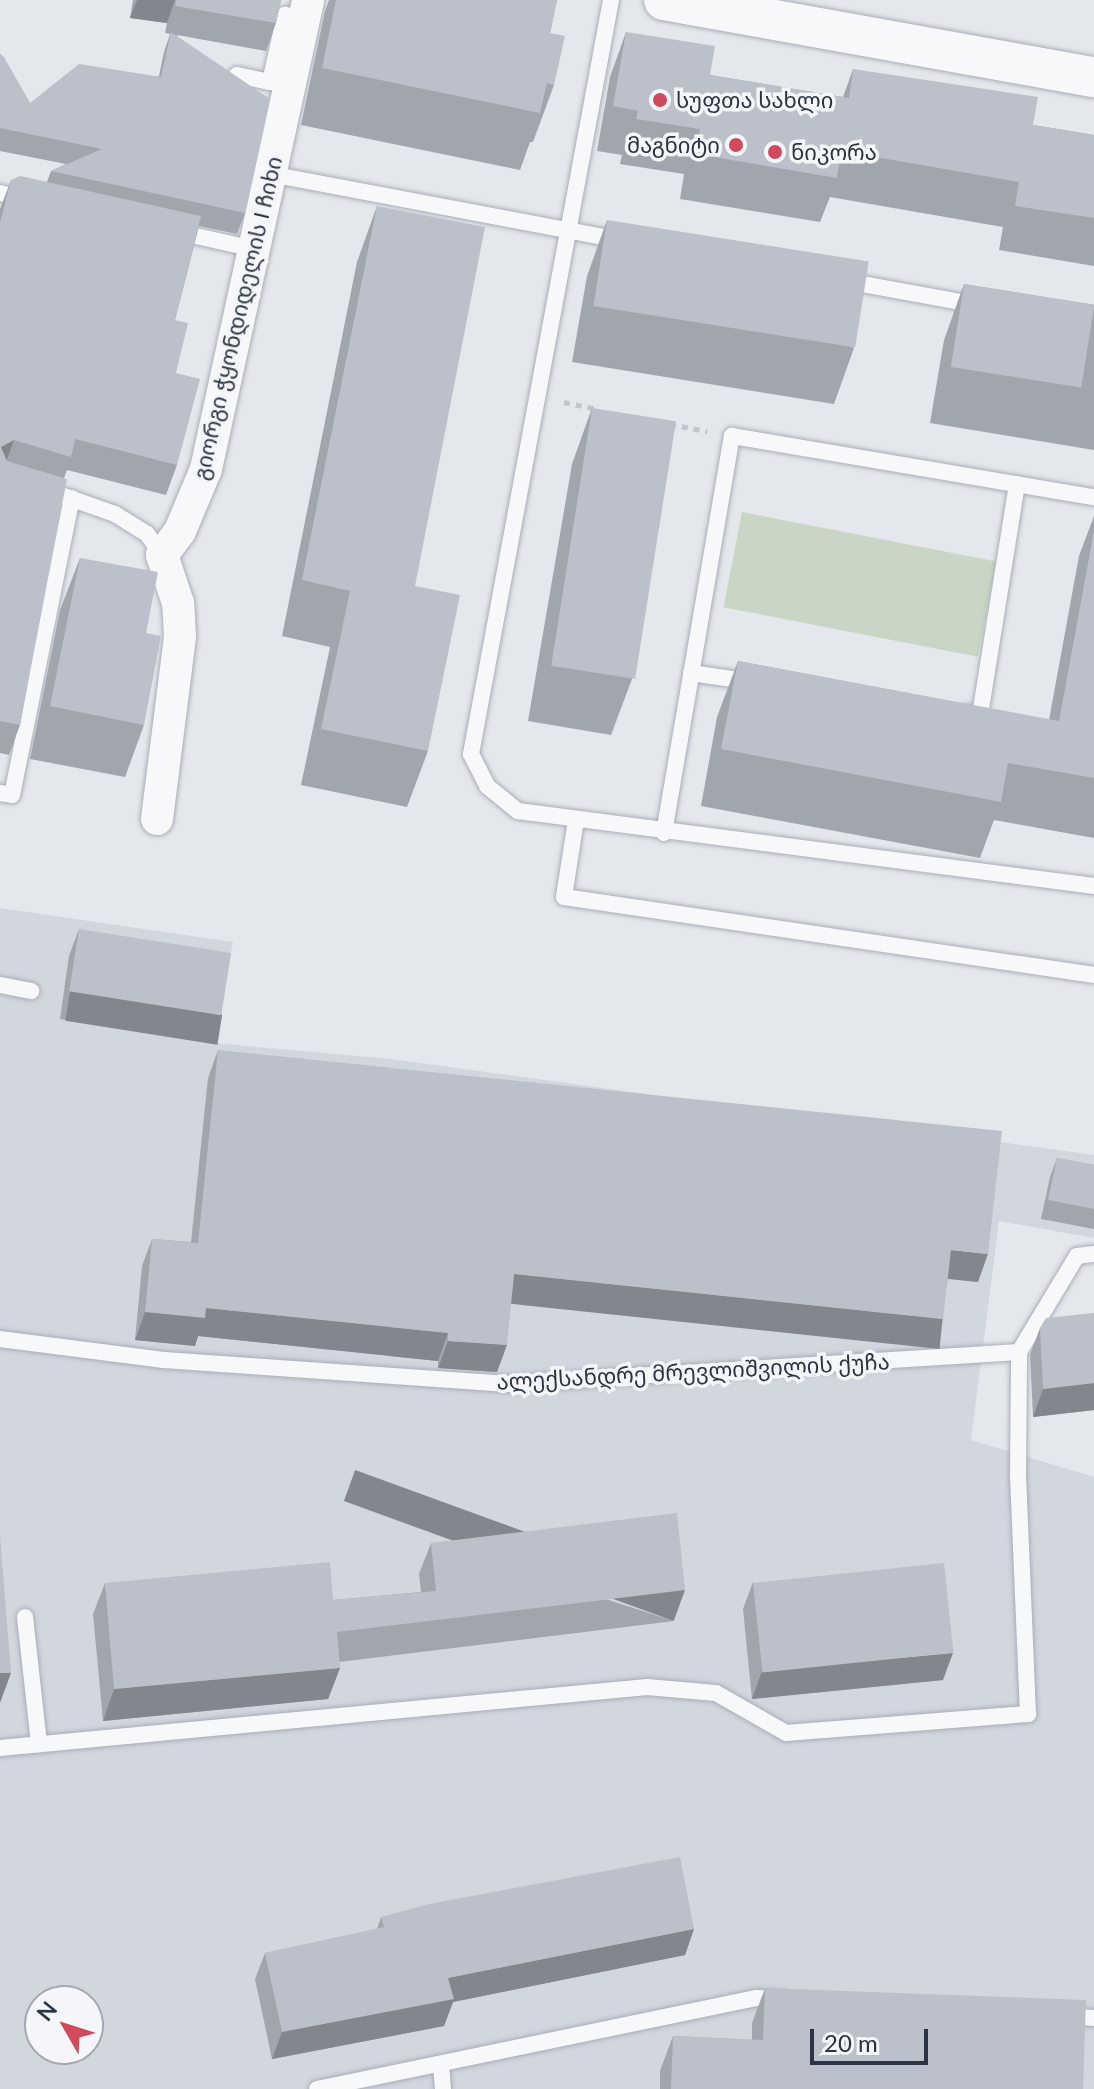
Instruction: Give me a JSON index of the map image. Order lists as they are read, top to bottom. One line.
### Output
{"streets":{"street":["გიორგი ჭყონდიდელის I ჩიხი"],"lane":["ალექსანდრე მრევლიშვილის ქუჩა"]},"places":["სუფთა სახლი","მაგნიტი","ნიკორა"],"scale_bar":"20 m","north":"top left"}
